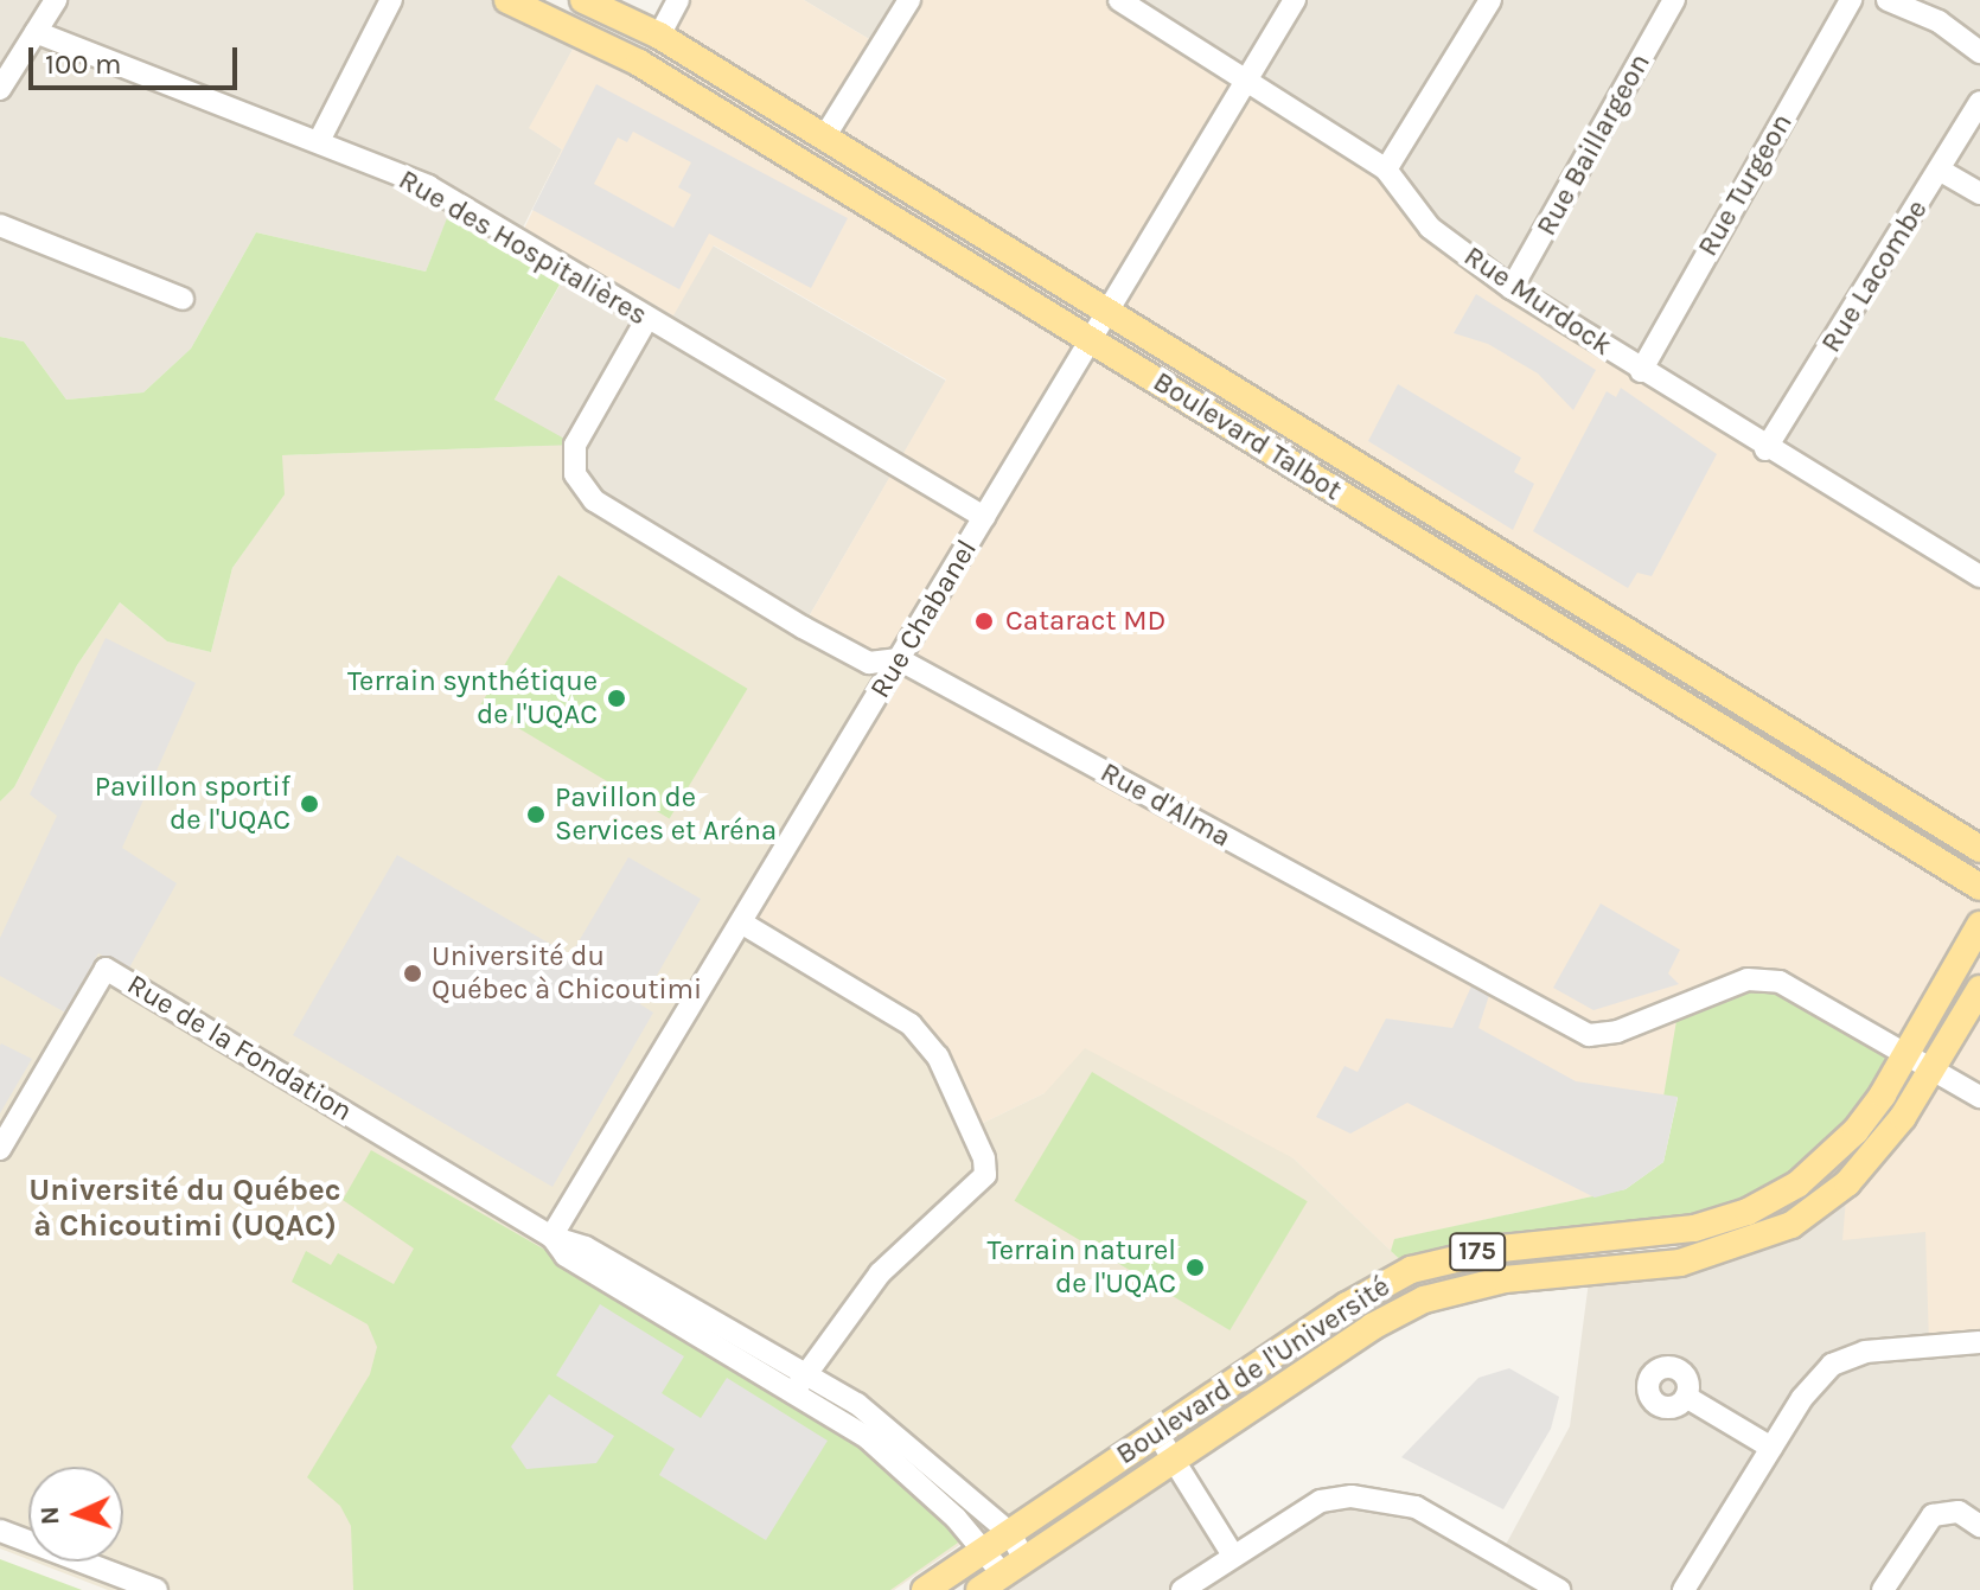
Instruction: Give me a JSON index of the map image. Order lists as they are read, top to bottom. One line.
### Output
{"streets":{"main road":["Boulevard Talbot","175","Boulevard de l'Université"],"street":["Rue Baillargeon","Rue Turgeon","Rue des Hospitalières","Rue Lacombe","Rue Murdock","Rue Chabanel","Rue d'Alma","Rue de la Fondation"]},"crossings":[["Rue Baillargeon","Rue Murdock"],["Rue Turgeon","Rue Murdock"],["Rue des Hospitalières","Rue Chabanel"],["Rue des Hospitalières","Rue d'Alma"],["Rue Lacombe","Rue Murdock"],["Rue Murdock","Rue Chabanel"],["Boulevard Talbot","Rue Chabanel"],["Rue Chabanel","Rue d'Alma"],["Rue Chabanel","Rue de la Fondation"],["Rue d'Alma","Boulevard de l'Université"],["Rue de la Fondation","Boulevard de l'Université"]],"districts":["Université du Québec à Chicoutimi (UQAC)"],"places":["Cataract MD","Terrain synthétique de l'UQAC","Pavillon sportif de l'UQAC","Pavillon de Services et Aréna","Université du Québec à Chicoutimi","Terrain naturel de l'UQAC"],"scale_bar":"100 m","north":"left"}
